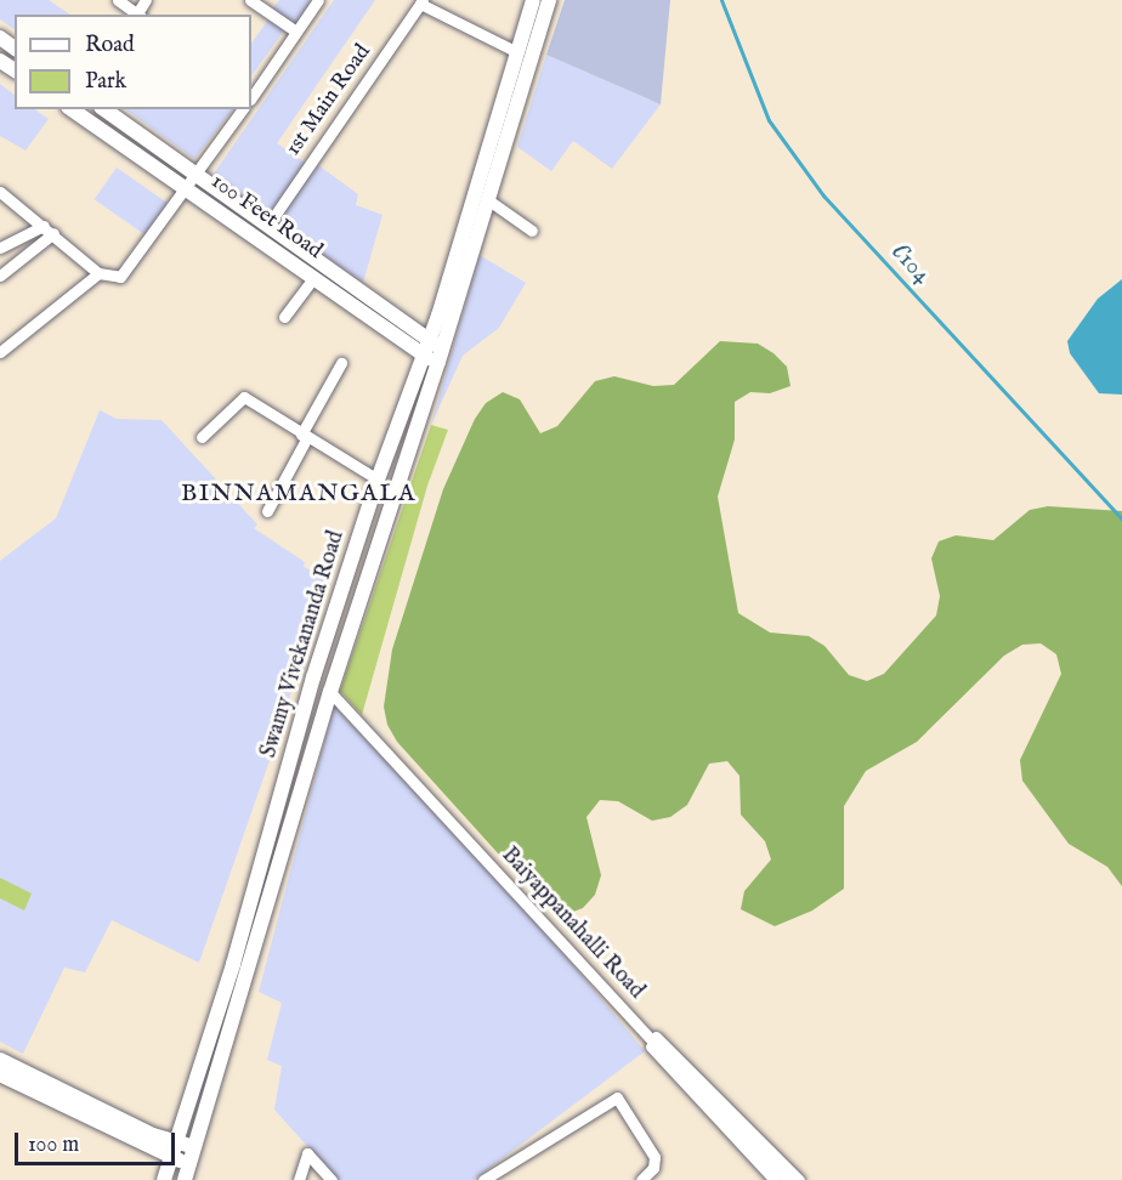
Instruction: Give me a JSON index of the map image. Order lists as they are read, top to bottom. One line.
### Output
{"streets":{"main road":["100 Feet Road","Swamy Vivekananda Road"],"street":["1st Main Road","Baiyappanahalli Road"]},"crossings":[["1st Main Road","100 Feet Road"],["100 Feet Road","Swamy Vivekananda Road"],["Swamy Vivekananda Road","Baiyappanahalli Road"]],"districts":["BINNAMANGALA"],"water":["C104"],"legend":["Road","Park"],"scale_bar":"100 m"}
